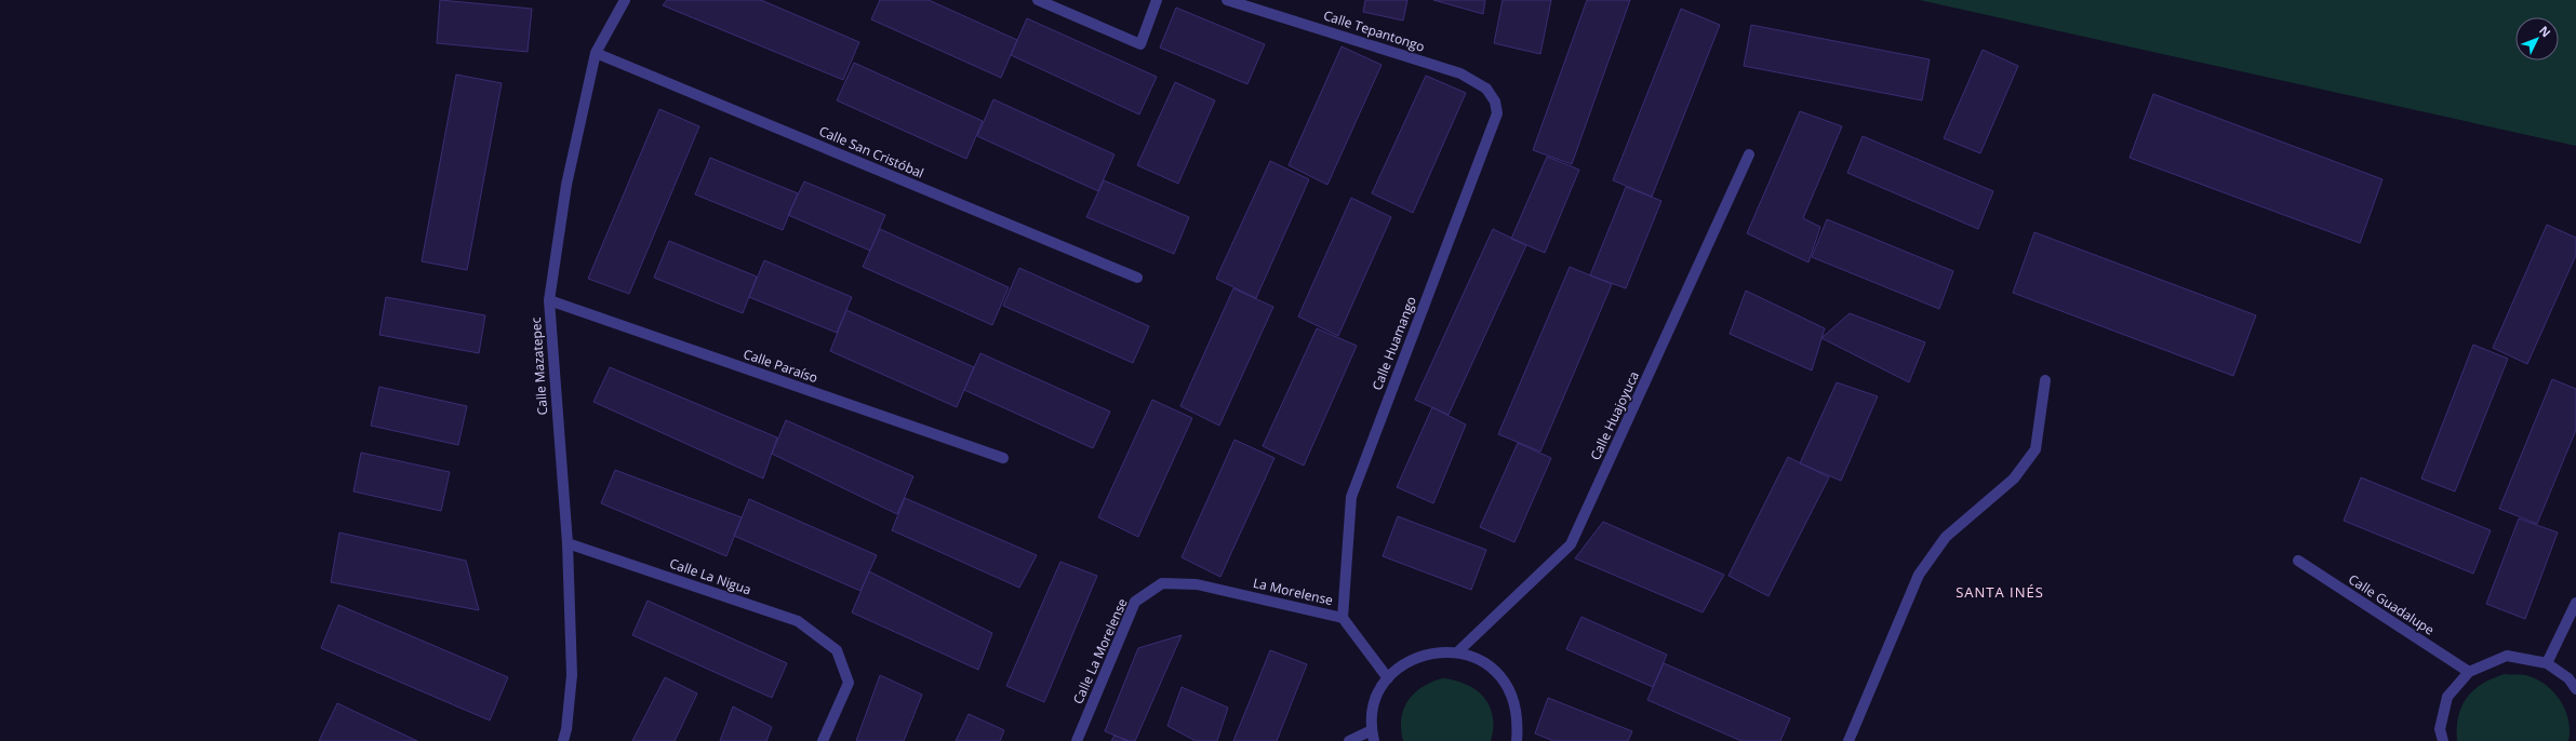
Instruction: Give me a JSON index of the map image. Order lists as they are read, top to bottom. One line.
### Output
{"streets":{"street":["Calle Tepantongo","Calle San Cristóbal","Calle Huamango","Calle Mazatepec","Calle Paraíso","Calle Huajoyuca","Calle La Nigua","La Morelense","Calle Guadalupe","Calle La Morelense"]},"crossings":[["Calle Tepantongo","Calle Huamango"],["Calle San Cristóbal","Calle Mazatepec"],["Calle Huamango","La Morelense"],["Calle Mazatepec","Calle Paraíso"],["Calle Mazatepec","Calle La Nigua"],["La Morelense","Calle La Morelense"]],"districts":["SANTA INÉS"],"north":"top right"}
